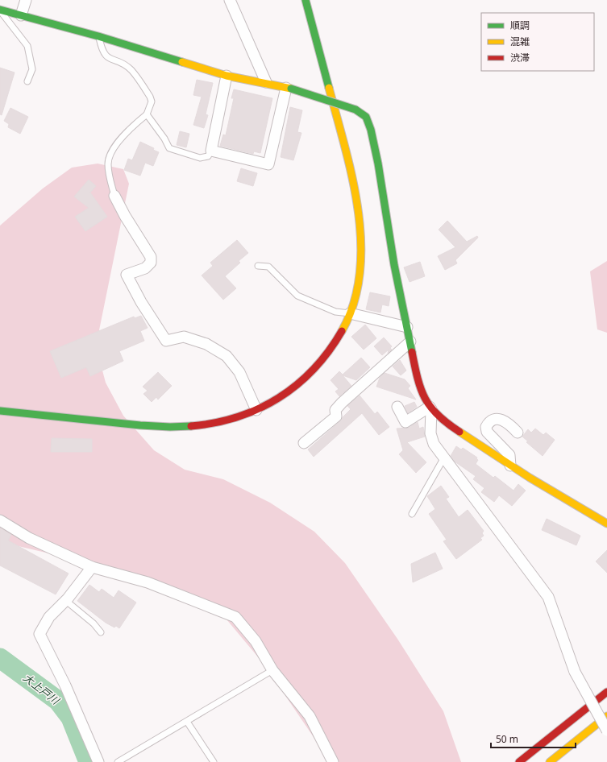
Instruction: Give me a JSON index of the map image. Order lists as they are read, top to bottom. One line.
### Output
{"water":["大上戸川"],"legend":["順調","混雑","渋滞"],"scale_bar":"50 m"}
